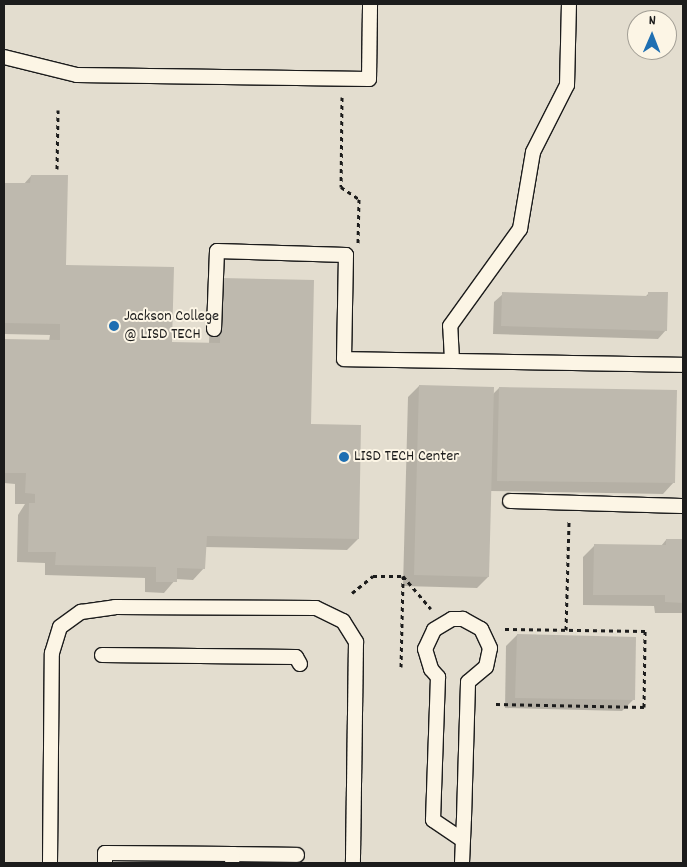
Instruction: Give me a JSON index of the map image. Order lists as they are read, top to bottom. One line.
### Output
{"places":["Jackson College @ LISD TECH","LISD TECH Center"],"north":"top"}
